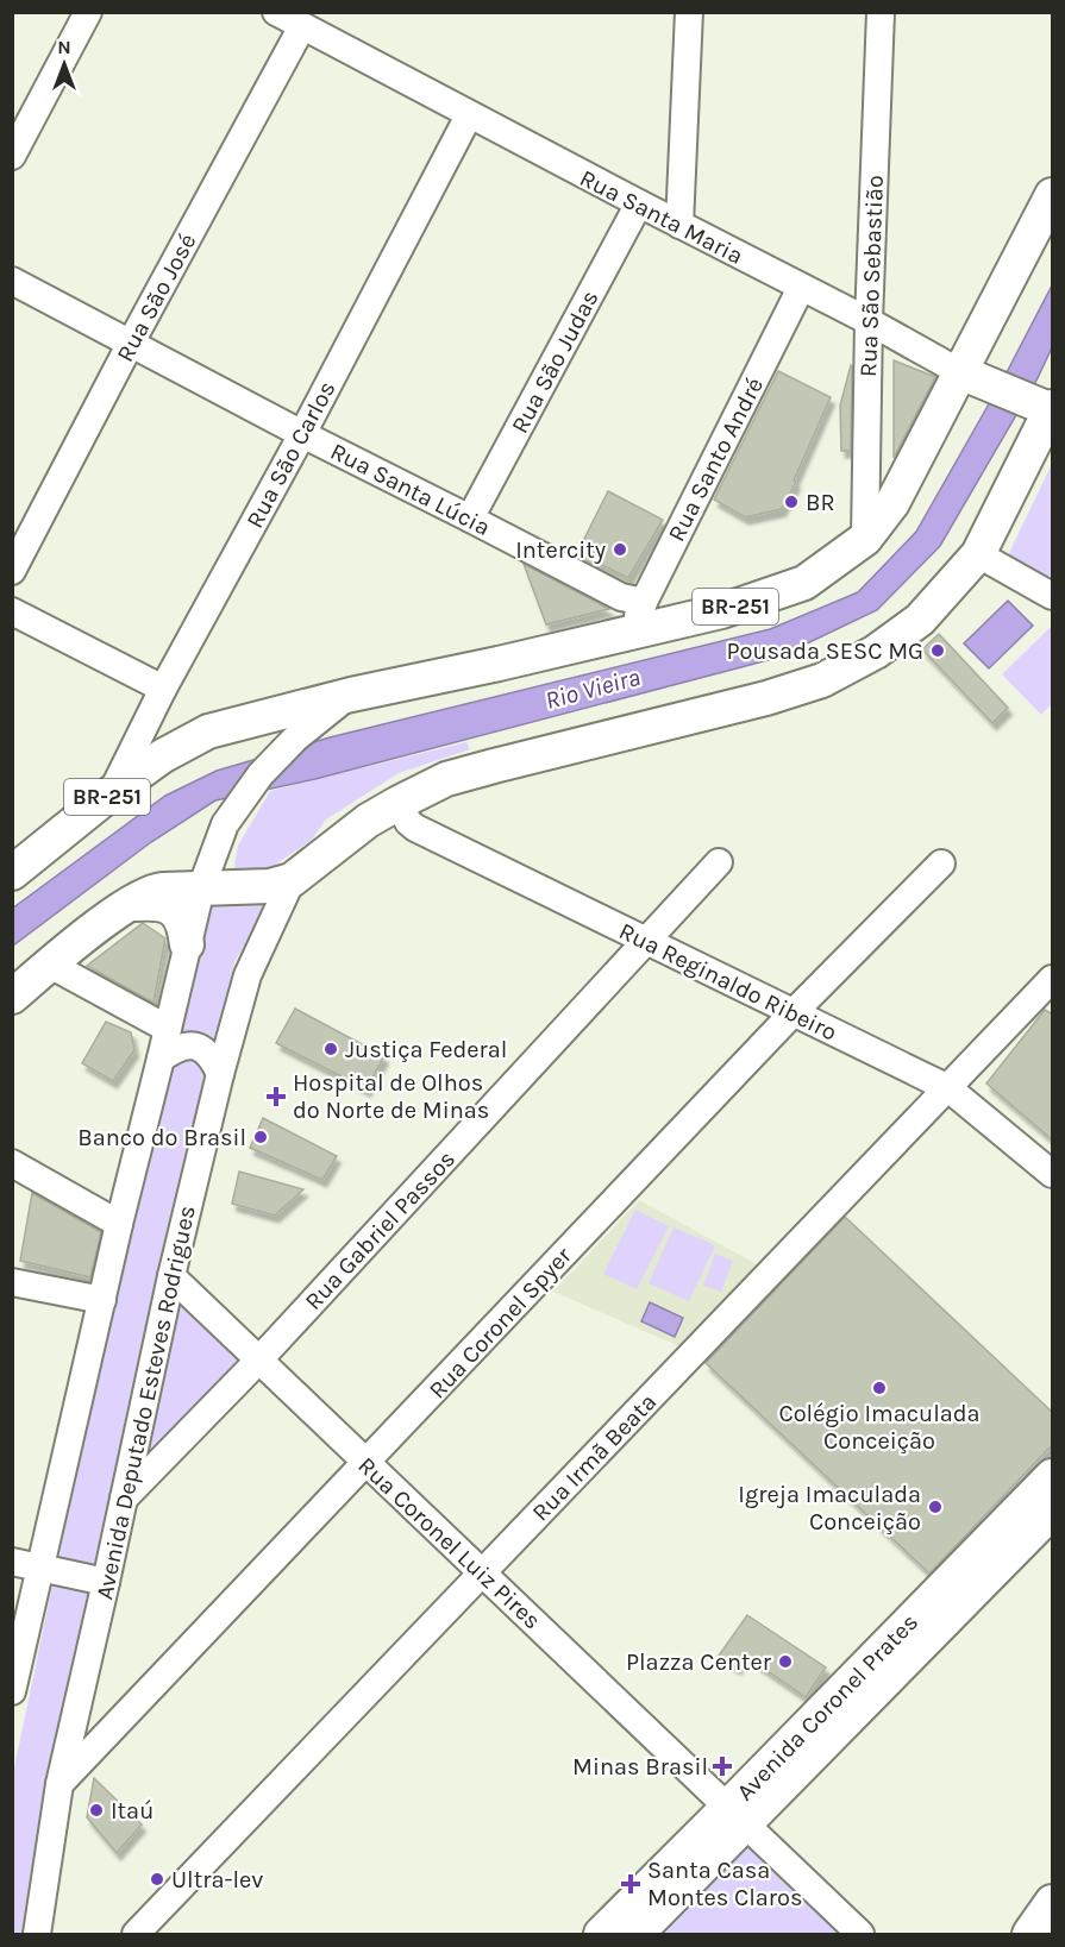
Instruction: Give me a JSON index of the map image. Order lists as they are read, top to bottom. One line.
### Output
{"streets":{"main road":["Rua Santa Maria","BR-251","Avenida Deputado Esteves Rodrigues","Avenida Coronel Prates"],"street":["Rua São Sebastião","Rua São José","Rua São Judas","Rua São Carlos","Rua Santo André","Rua Santa Lúcia","Rua Reginaldo Ribeiro","Rua Gabriel Passos","Rua Coronel Spyer","Rua Irmã Beata","Rua Coronel Luiz Pires"]},"crossings":[["Rua Santa Maria","Rua São Sebastião"],["Rua Santa Maria","Rua São José"],["Rua Santa Maria","Rua São Judas"],["Rua Santa Maria","Rua São Carlos"],["Rua Santa Maria","Rua Santo André"],["Rua Santa Maria","BR-251"],["Rua Santa Maria","Avenida Deputado Esteves Rodrigues"],["Rua São Sebastião","BR-251"],["Rua São José","Rua Santa Lúcia"],["Rua São Judas","Rua Santa Lúcia"],["Rua São Carlos","Rua Santa Lúcia"],["Rua São Carlos","BR-251"],["Rua Santo André","Rua Santa Lúcia"],["Rua Santo André","BR-251"],["Rua Santa Lúcia","BR-251"],["Rua Reginaldo Ribeiro","Rua Gabriel Passos"],["Rua Reginaldo Ribeiro","Rua Coronel Spyer"],["Rua Reginaldo Ribeiro","Avenida Deputado Esteves Rodrigues"],["Rua Reginaldo Ribeiro","Rua Irmã Beata"],["Rua Gabriel Passos","Avenida Deputado Esteves Rodrigues"],["Rua Gabriel Passos","Rua Coronel Luiz Pires"],["Rua Coronel Spyer","Avenida Deputado Esteves Rodrigues"],["Rua Coronel Spyer","Rua Coronel Luiz Pires"],["Avenida Deputado Esteves Rodrigues","Rua Coronel Luiz Pires"],["Rua Irmã Beata","Rua Coronel Luiz Pires"],["Rua Coronel Luiz Pires","Avenida Coronel Prates"]],"water":["Rio Vieira"],"places":{"other":["BR","Intercity","Pousada SESC MG","Justiça Federal","Banco do Brasil","Colégio Imaculada Conceição","Igreja Imaculada Conceição","Plazza Center","Itaú","Ultra-lev"],"health":["Hospital de Olhos do Norte de Minas","Minas Brasil","Santa Casa Montes Claros"]},"north":"top"}
